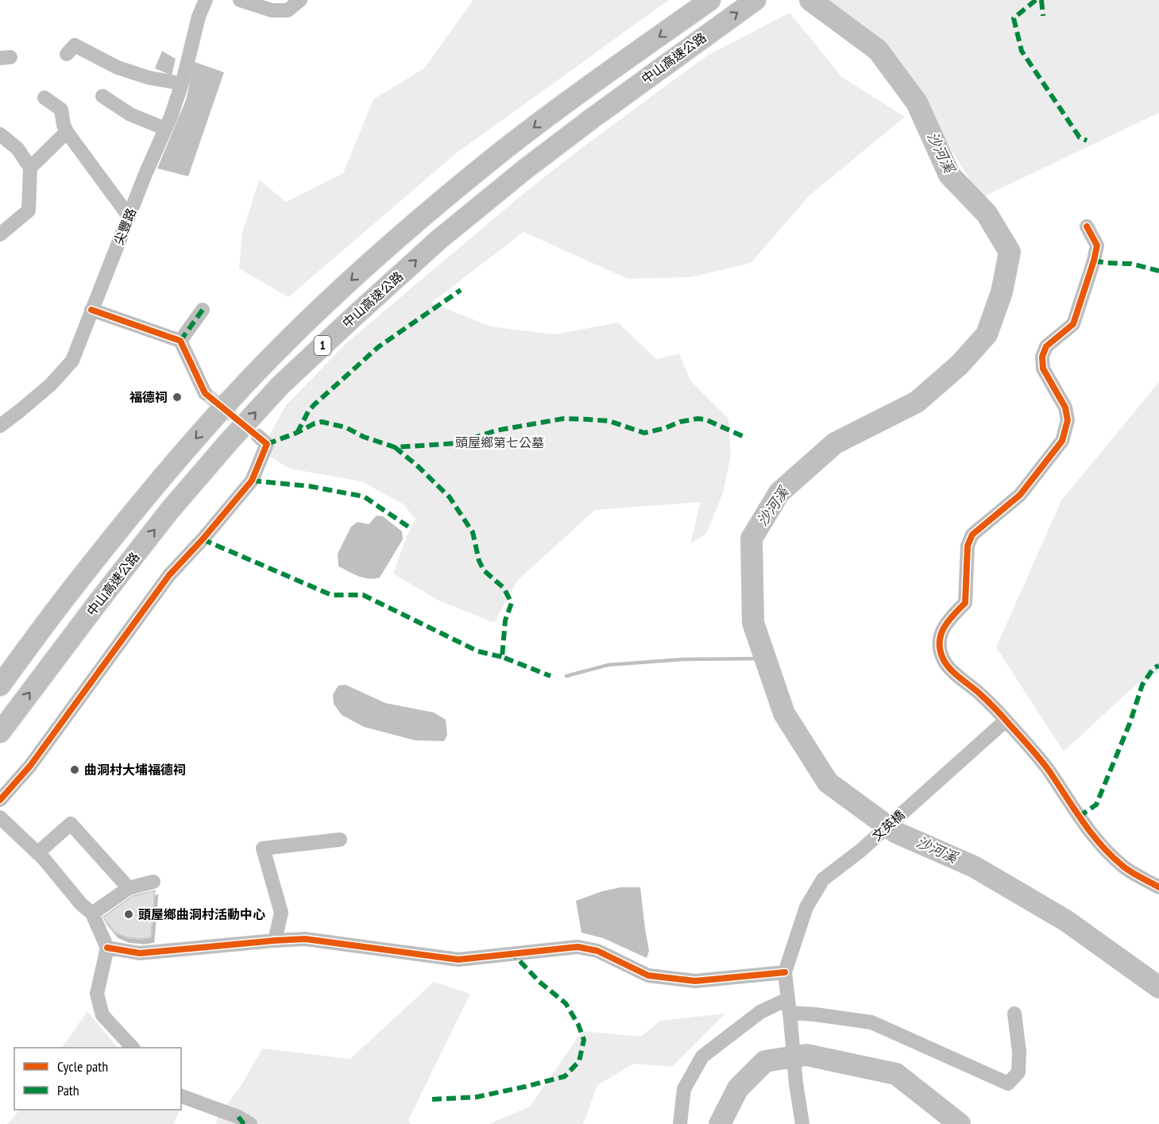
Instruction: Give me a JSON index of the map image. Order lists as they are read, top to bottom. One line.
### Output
{"streets":{"highway":["中山高速公路","1"],"street":["尖豐路","文英橋"]},"water":["沙河溪"],"parks":["頭屋鄉第七公墓"],"places":["福德祠","曲洞村大埔福德祠","頭屋鄉曲洞村活動中心"],"legend":["Cycle path","Path"]}
